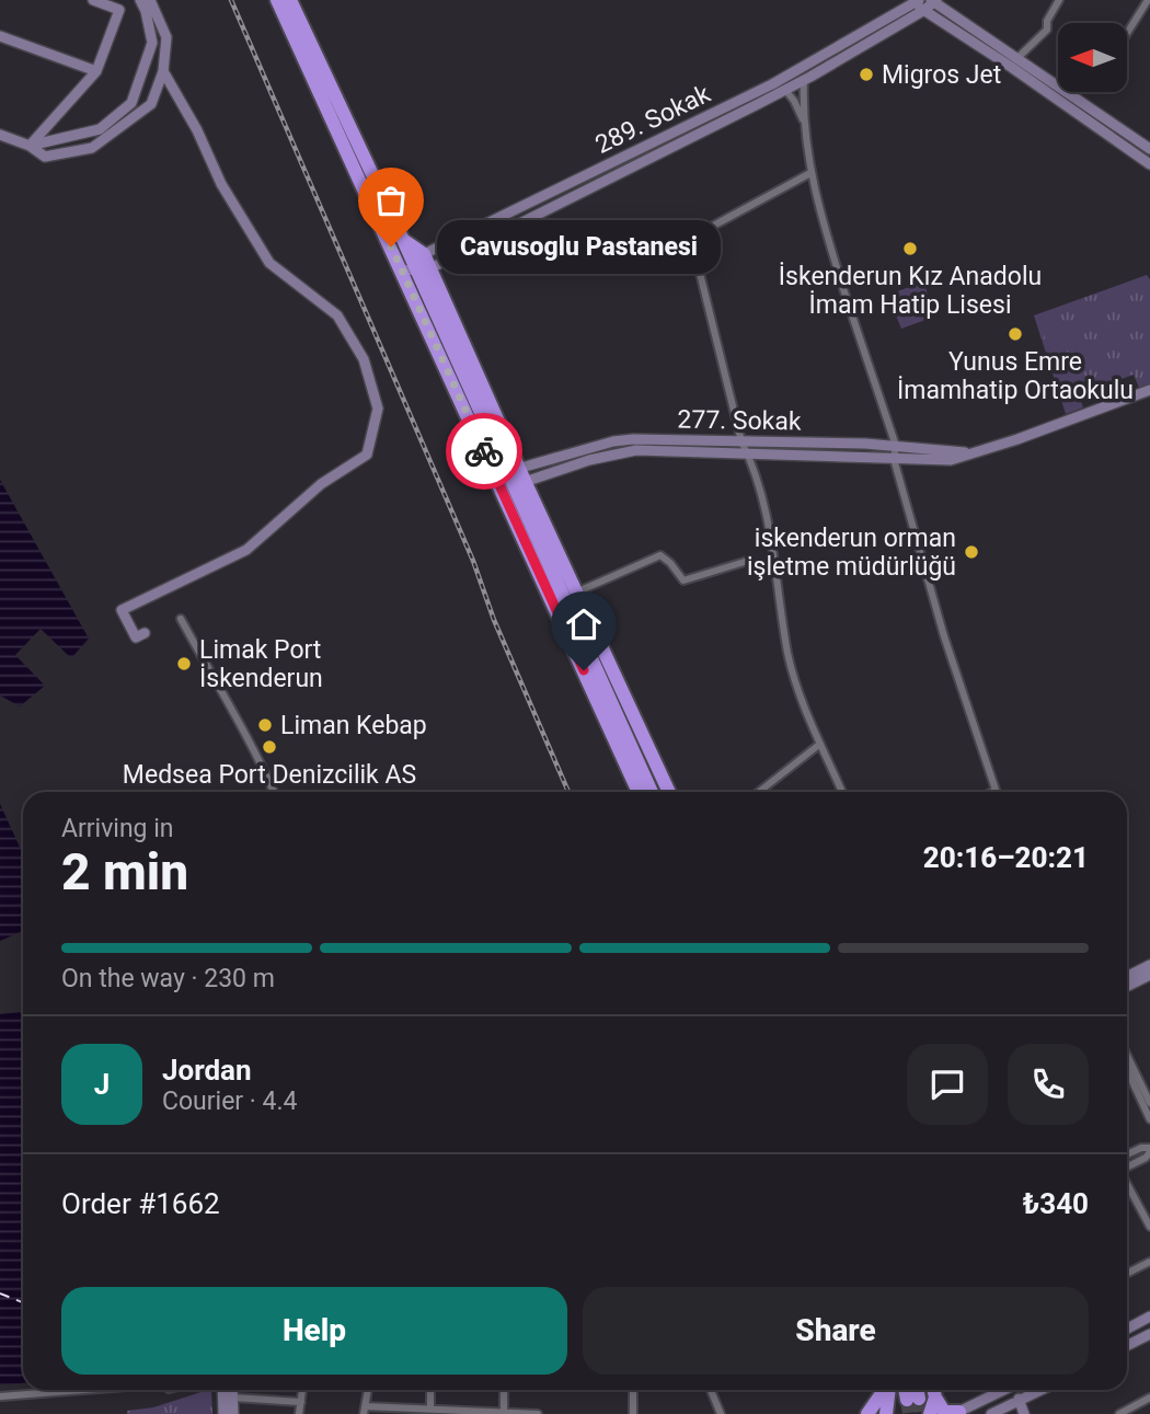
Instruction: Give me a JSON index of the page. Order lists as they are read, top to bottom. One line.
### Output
{"streets":{"street":["289. Sokak","277. Sokak"]},"places":["Migros Jet","Cavusoglu Pastanesi","İskenderun Kız Anadolu İmam Hatip Lisesi","Yunus Emre İmamhatip Ortaokulu","iskenderun orman işletme müdürlüğü","Limak Port İskenderun","Liman Kebap","Medsea Port Denizcilik AS"],"north":"left","page":{"bubble":"Cavusoglu Pastanesi","heading":["2 min","Arriving in","20:16–20:21"],"panel":["Jordan","Courier · 4.4","Order #1662","₺340"],"bar":"On the way · 230 m","round":"J","buttons":["Help","Share"]}}
